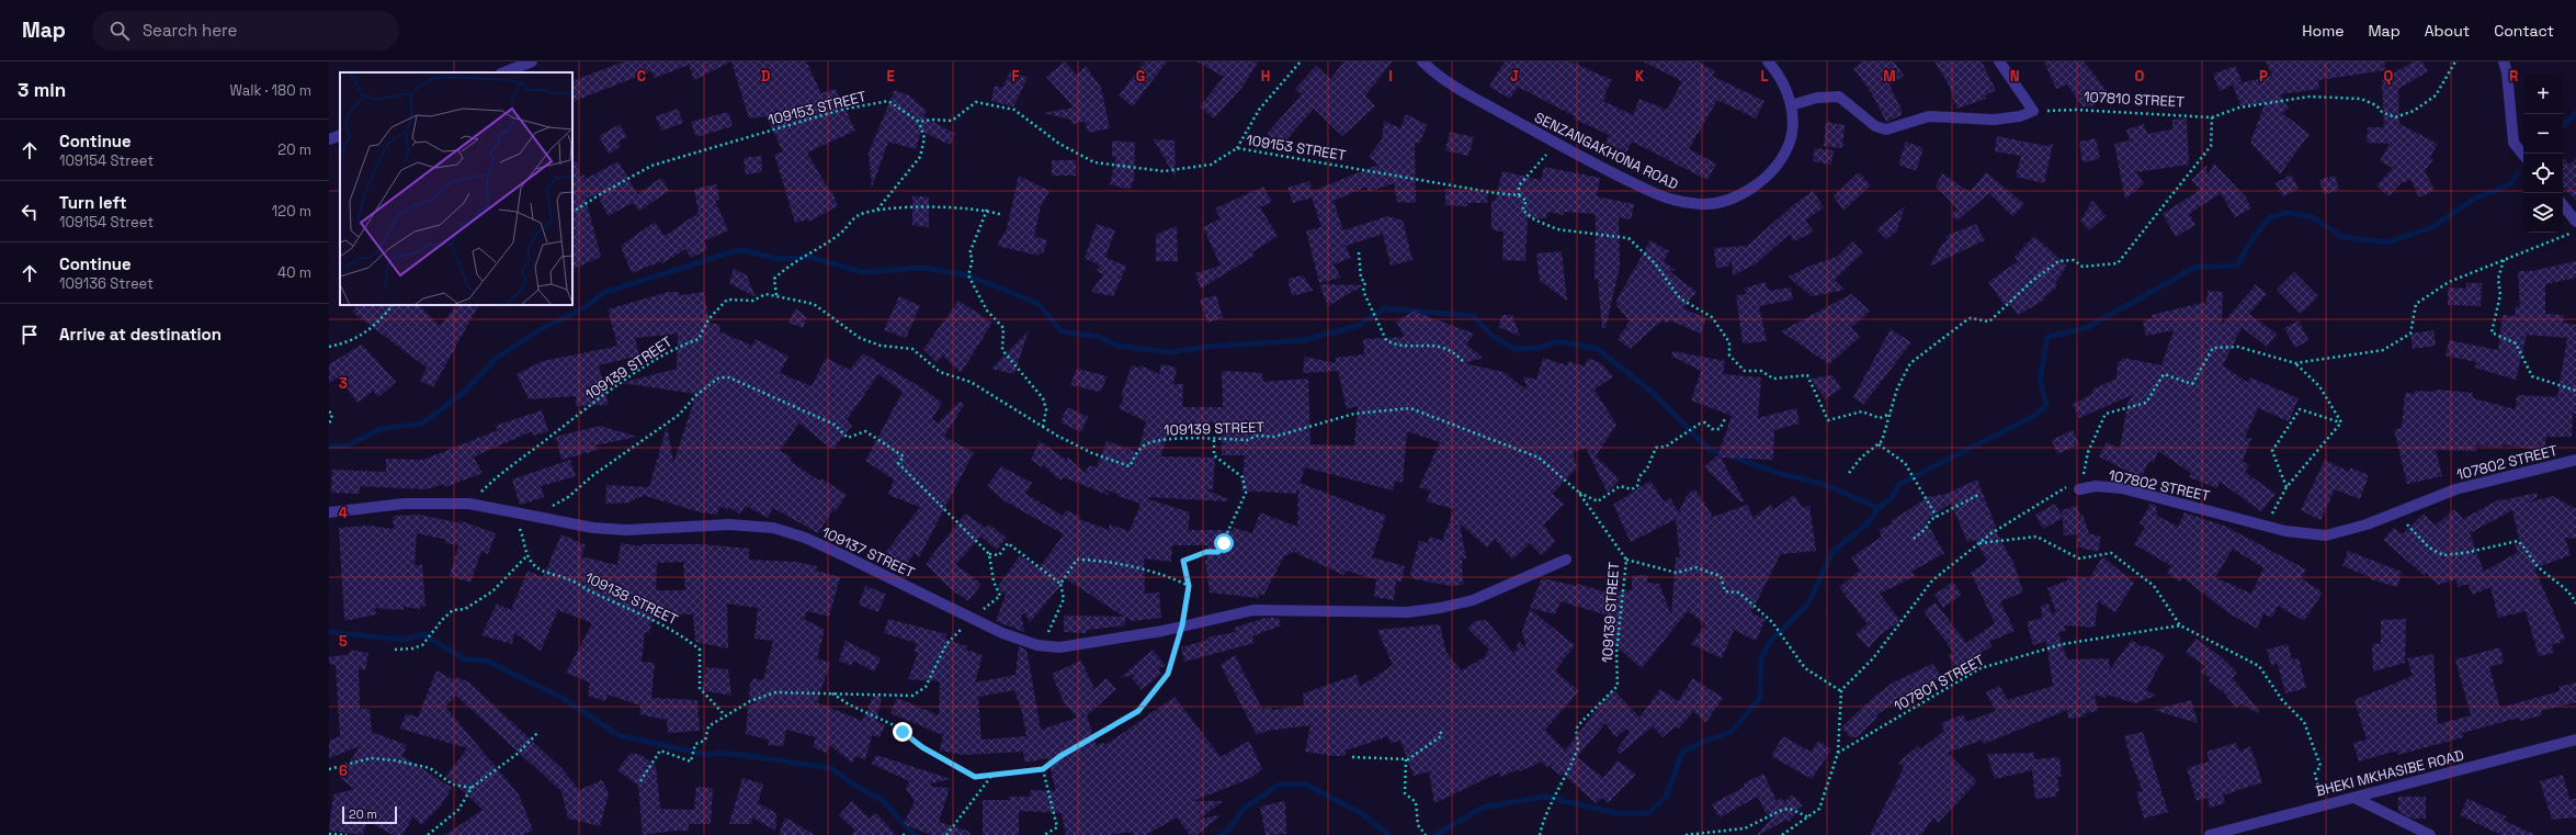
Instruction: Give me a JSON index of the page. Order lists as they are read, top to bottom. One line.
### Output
{"streets":{"street":["SENZANGAKHONA ROAD","107802 STREET","109137 STREET","BHEKI MKHASIBE ROAD"],"path":["107810 STREET","109153 STREET","109139 STREET","109138 STREET","107801 STREET"]},"crossings":[["109139 STREET","109137 STREET"]],"scale_bar":"20 m","page":{"header":"Map","search":"Search here","nav":["Home","Map","About","Contact"],"heading":["3 min","Walk · 180 m"],"map_buttons":["+","−"],"list":[["Continue","109154 Street","20 m"],["Turn left","109154 Street","120 m"],["Continue","109136 Street","40 m"],"Arrive at destination"],"scale":"20 m"},"grid":{"columns":["C","D","E","F","G","H","I","J","K","L","M","N","O","P","Q","R"],"rows":["3","4","5","6"]}}
